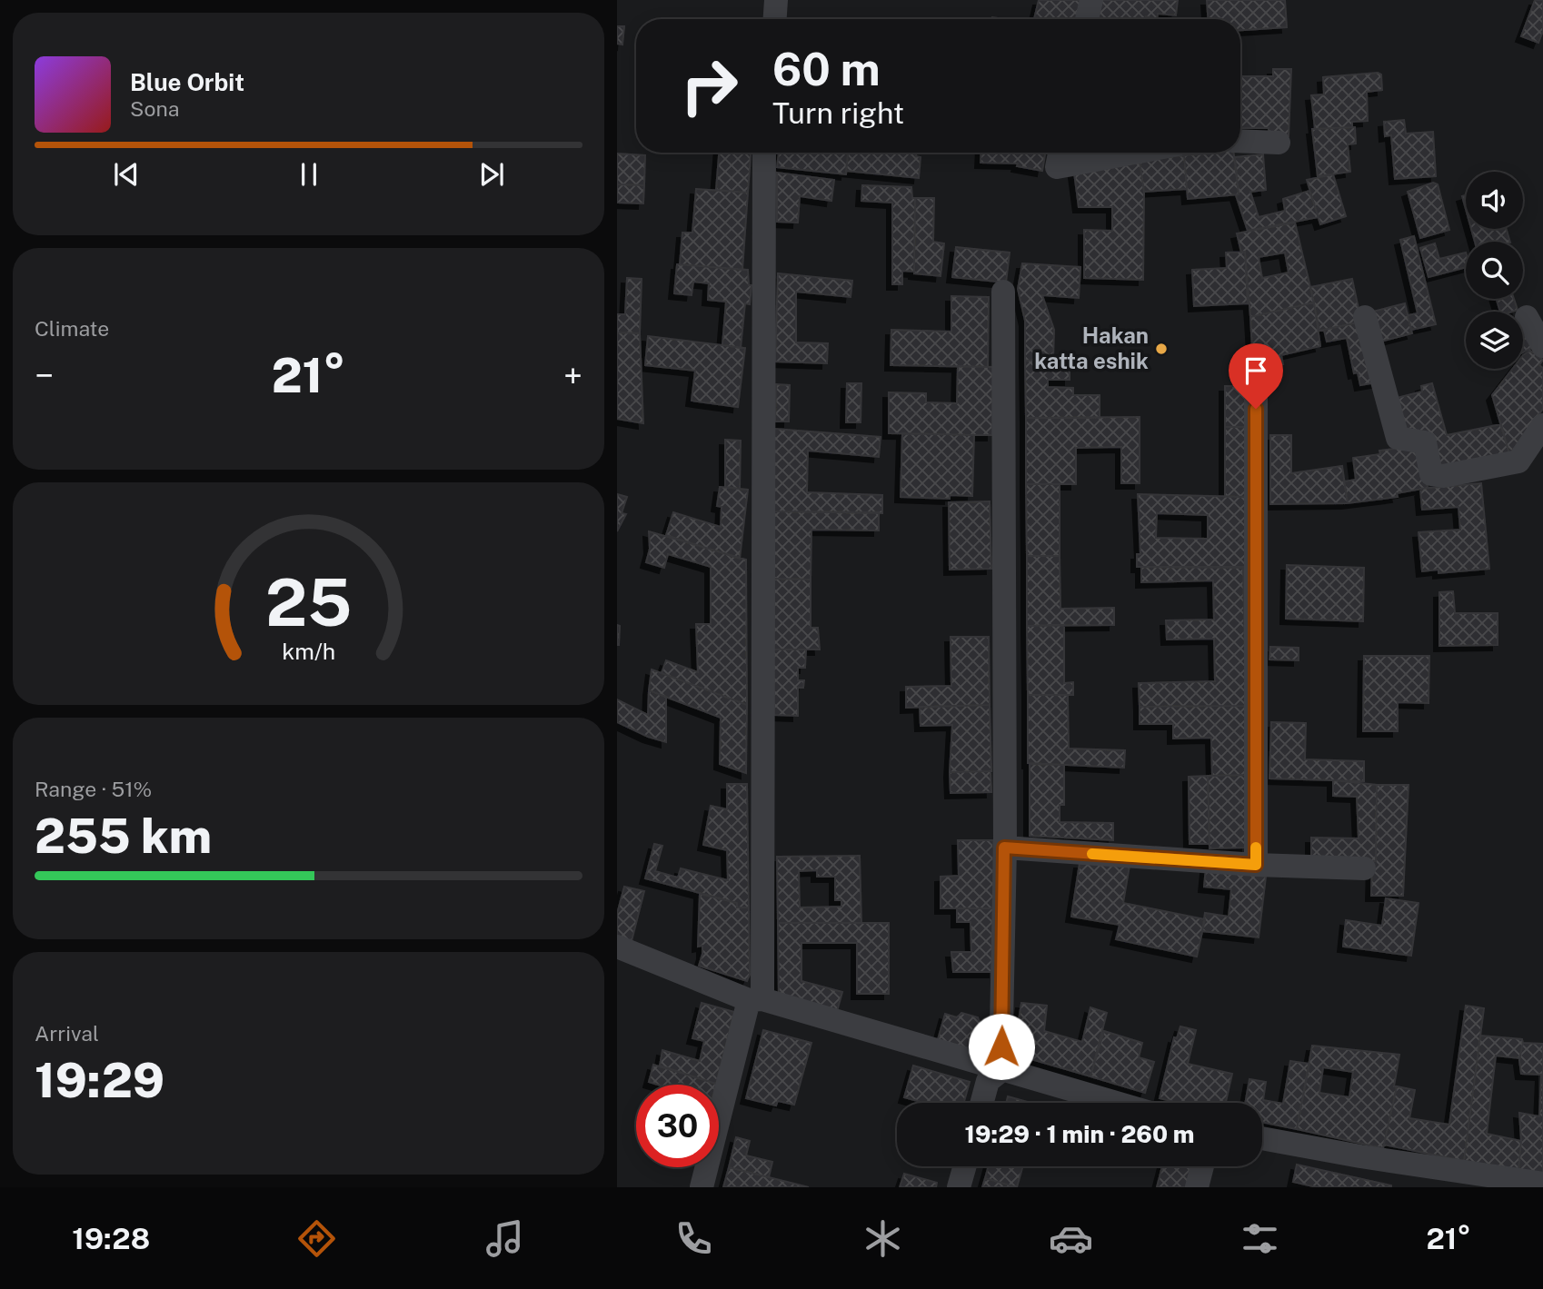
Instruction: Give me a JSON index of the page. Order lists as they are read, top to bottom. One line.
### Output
{"places":["Hakan katta eshik"],"page":{"turn":["60 m","Turn right"],"song":["Blue Orbit","Sona"],"tile":["Climate",["Range · 51%","255 km"],["Arrival","19:29"]],"heat":["−","21°","+"],"limit":"30","trip":"19:29 · 1 min · 260 m","tabs":["19:28","21°"],"gauge":["25","km/h"]}}
